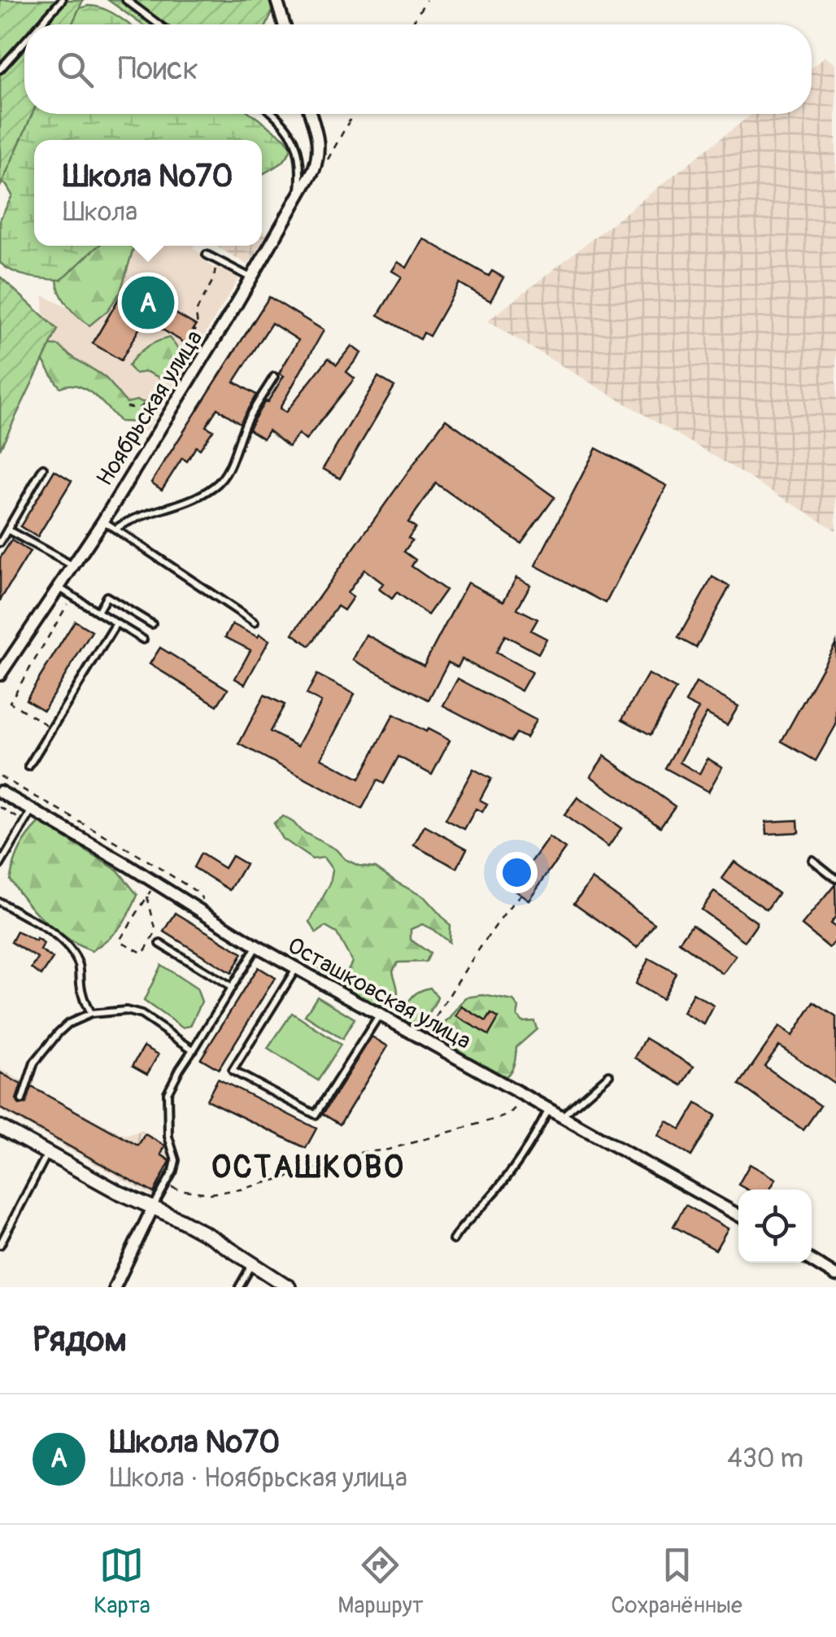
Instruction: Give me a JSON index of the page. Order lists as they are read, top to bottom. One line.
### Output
{"streets":{"street":["Ноябрьская улица","Осташковская улица"]},"districts":["ОСТАШКОВО"],"page":{"search":"Поиск","popup":["Школа №70","Школа"],"pins":"A","heading":"Рядом","list":[{"mark":"A","name":"Школа №70","note":"Школа · Ноябрьская улица","value":"430 m"}],"nav":["Карта","Маршрут","Сохранённые"]}}
